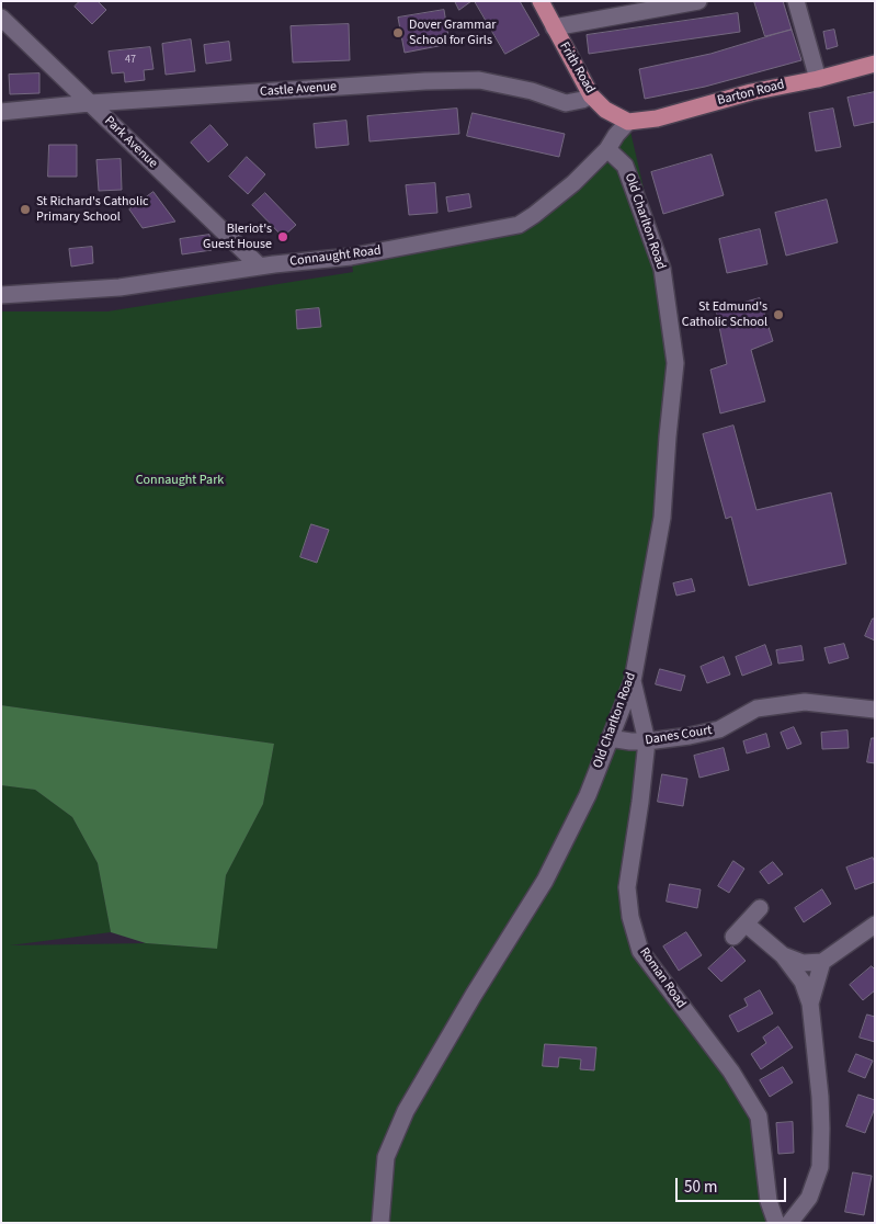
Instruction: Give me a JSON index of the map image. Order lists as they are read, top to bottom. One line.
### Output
{"streets":{"main road":["Frith Road","Barton Road"],"street":["Castle Avenue","Park Avenue","Old Charlton Road","Connaught Road","Danes Court","Roman Road"]},"crossings":[["Frith Road","Castle Avenue"],["Frith Road","Barton Road"],["Frith Road","Connaught Road"],["Castle Avenue","Park Avenue"],["Barton Road","Connaught Road"],["Park Avenue","Connaught Road"],["Old Charlton Road","Connaught Road"],["Old Charlton Road","Danes Court"],["Old Charlton Road","Roman Road"],["Danes Court","Roman Road"]],"parks":["Connaught Park"],"places":["Dover Grammar School for Girls","St Richard's Catholic Primary School","Bleriot's Guest House","St Edmund's Catholic School"],"house_numbers":["47"],"scale_bar":"50 m"}
